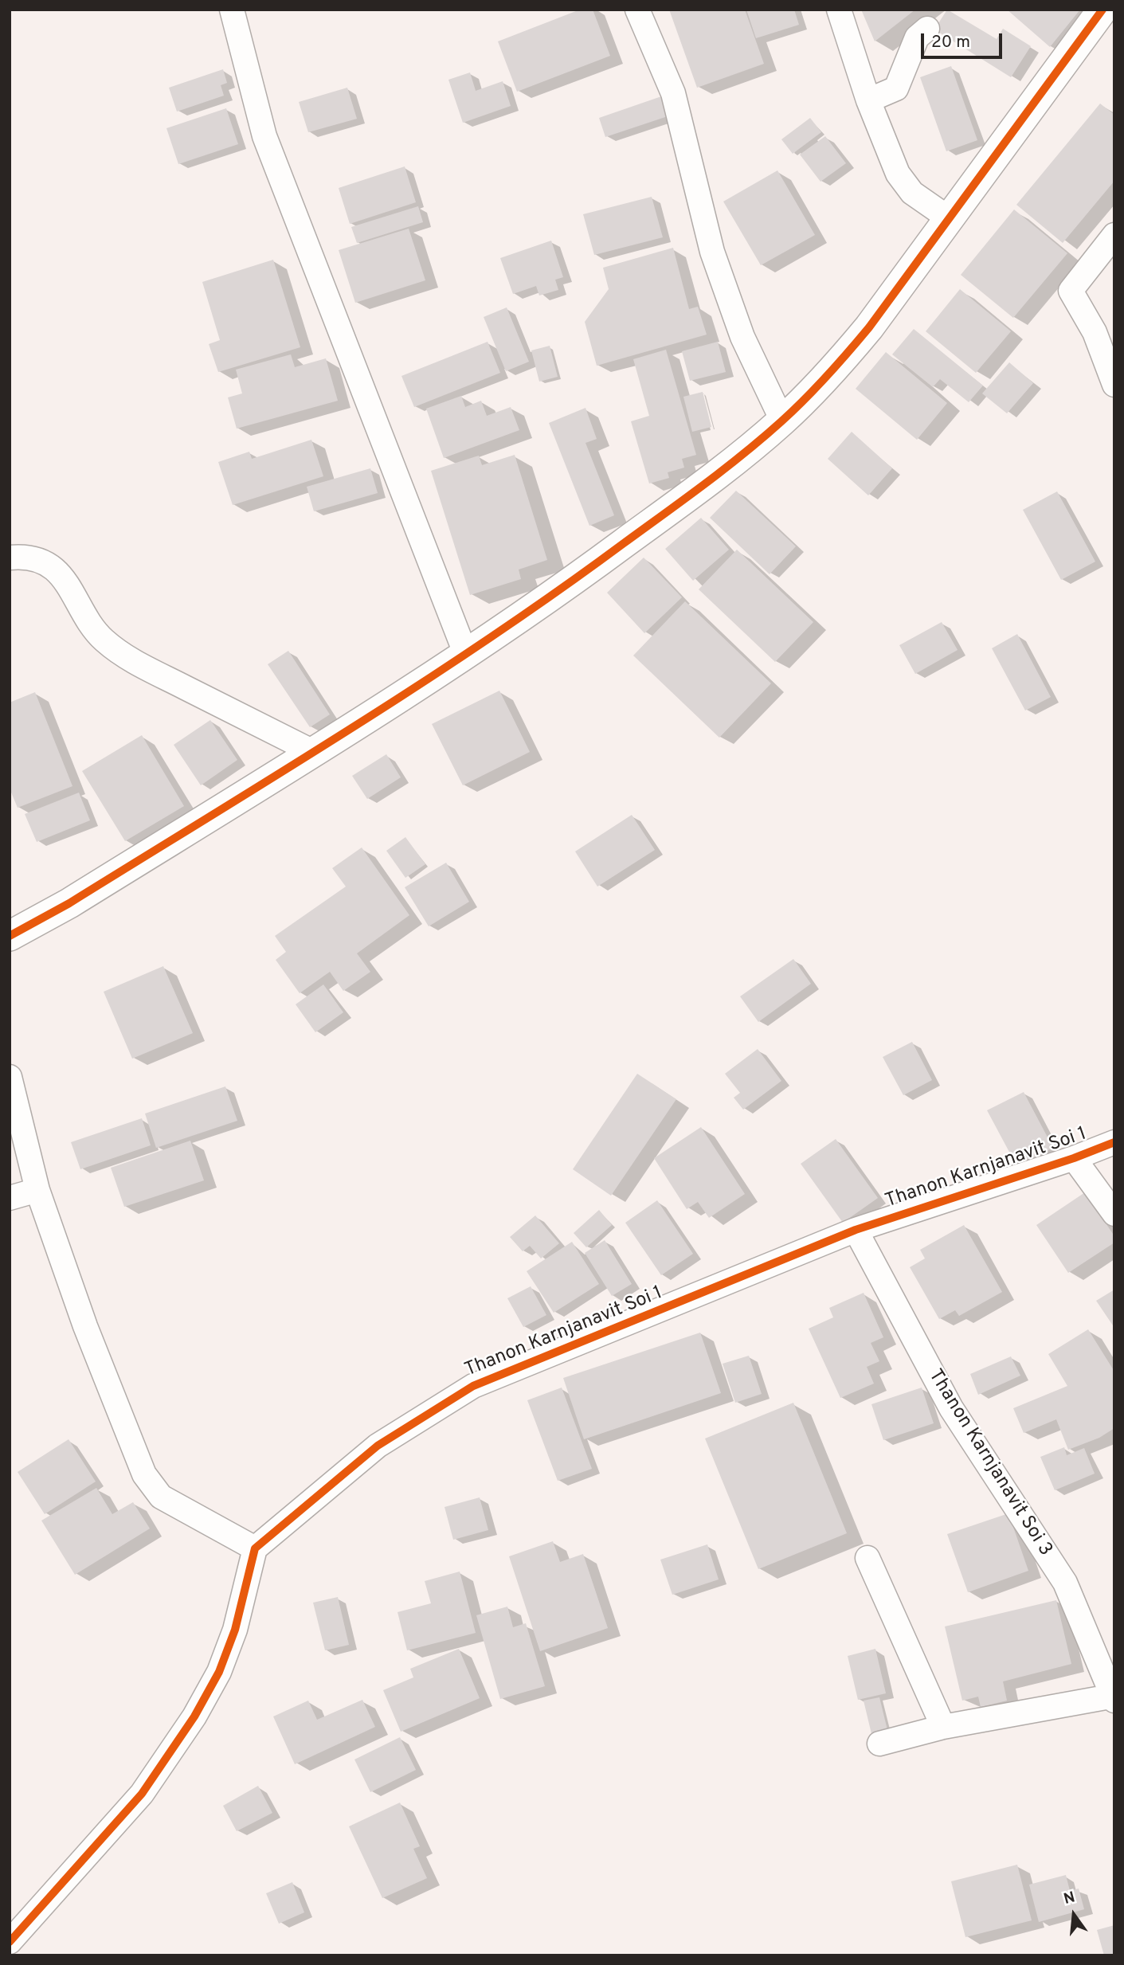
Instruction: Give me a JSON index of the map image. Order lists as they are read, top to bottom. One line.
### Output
{"streets":{"street":["Thanon Karnjanavit Soi 1","Thanon Karnjanavit Soi 3"]},"crossings":[["Thanon Karnjanavit Soi 1","Thanon Karnjanavit Soi 3"]],"scale_bar":"20 m","north":"top"}
